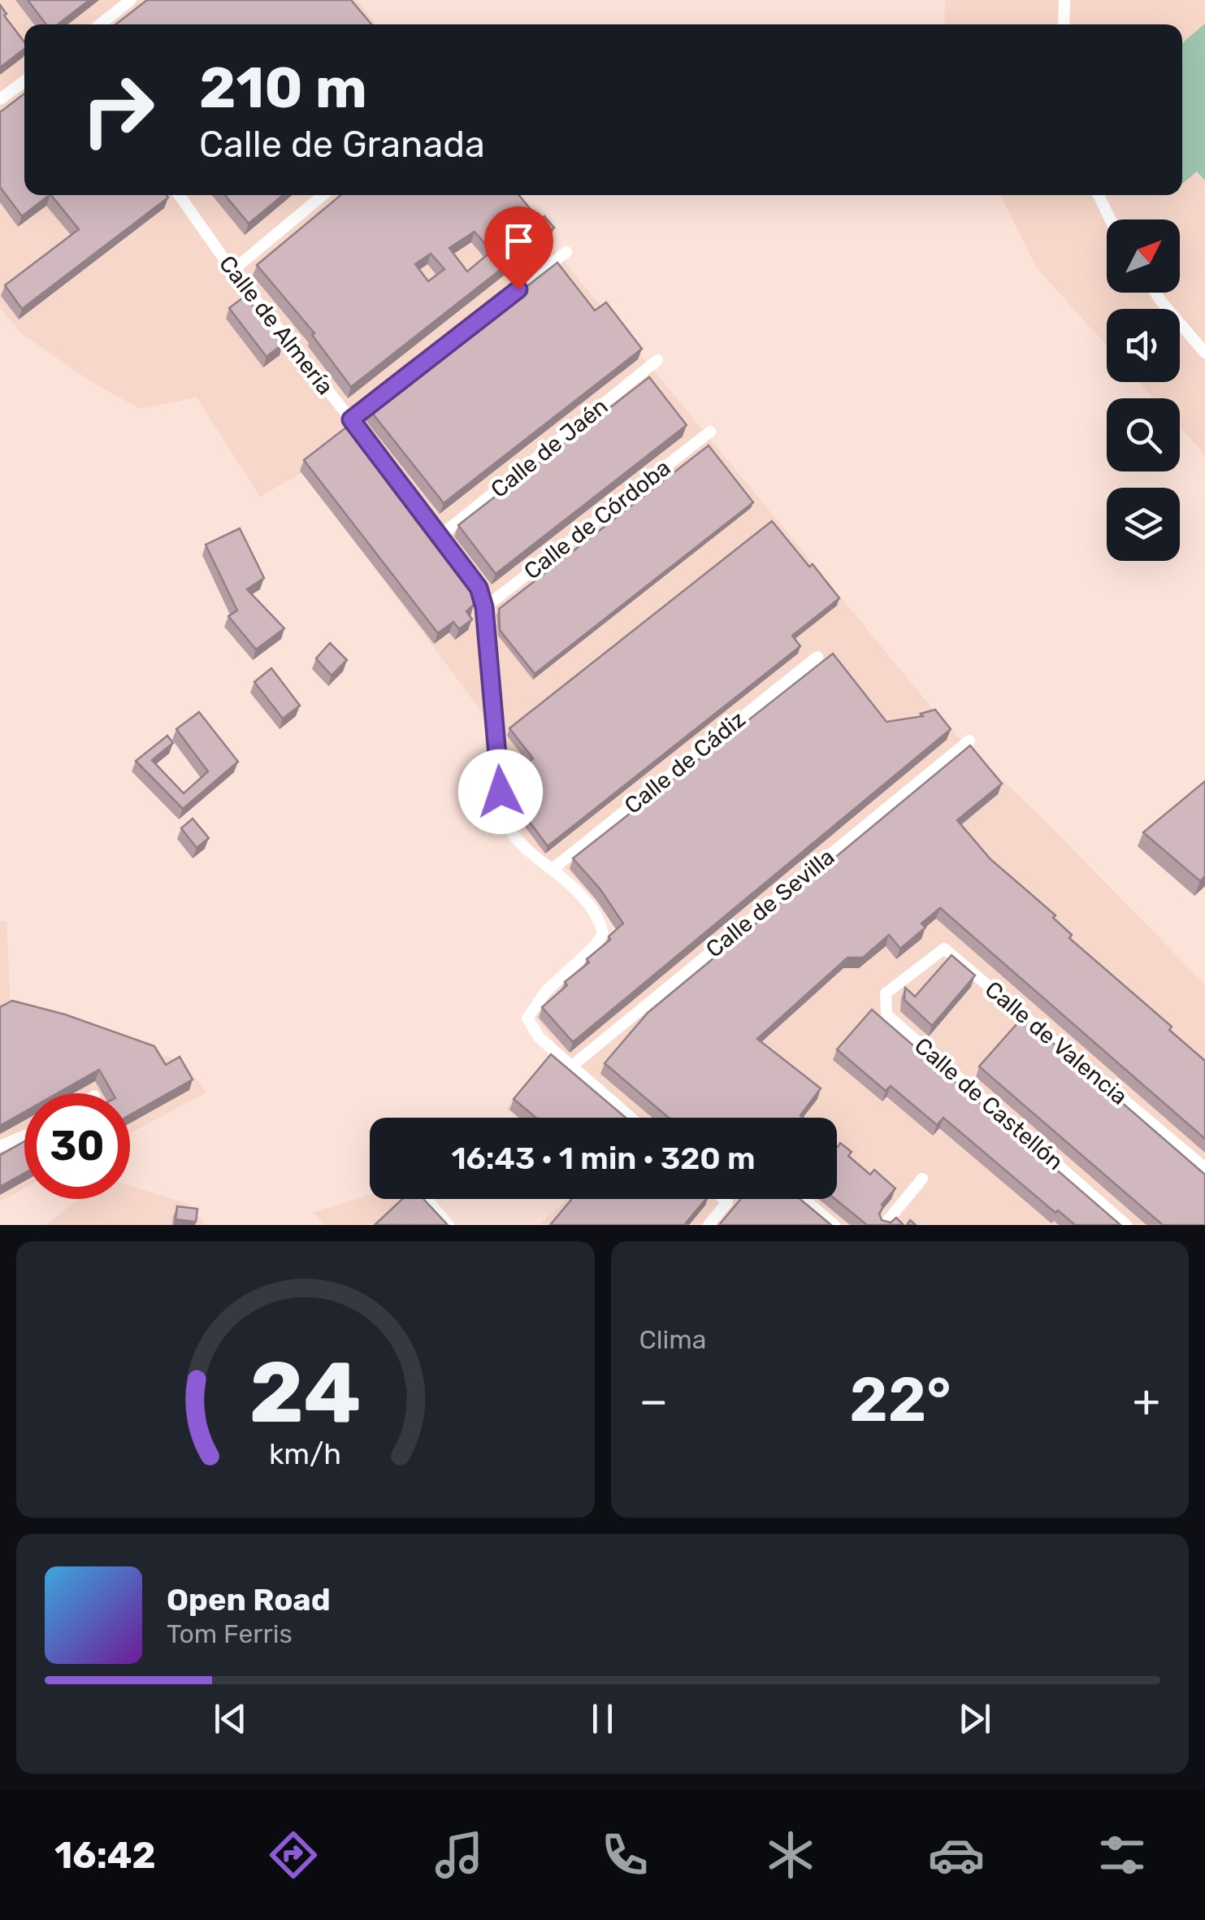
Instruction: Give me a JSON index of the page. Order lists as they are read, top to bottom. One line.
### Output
{"streets":{"street":["Calle de Almería","Calle de Jaén","Calle de Córdoba","Calle de Cádiz","Calle de Sevilla","Calle de Valencia","Calle de Castellón"]},"crossings":[["Calle de Almería","Calle de Jaén"],["Calle de Almería","Calle de Córdoba"],["Calle de Almería","Calle de Cádiz"],["Calle de Almería","Calle de Sevilla"],["Calle de Valencia","Calle de Castellón"]],"north":"top right","page":{"turn":["210 m","Calle de Granada"],"limit":"30","trip":"16:43 · 1 min · 320 m","tile":"Clima","heat":["−","22°","+"],"song":["Open Road","Tom Ferris"],"tabs":"16:42","gauge":["24","km/h"]}}
